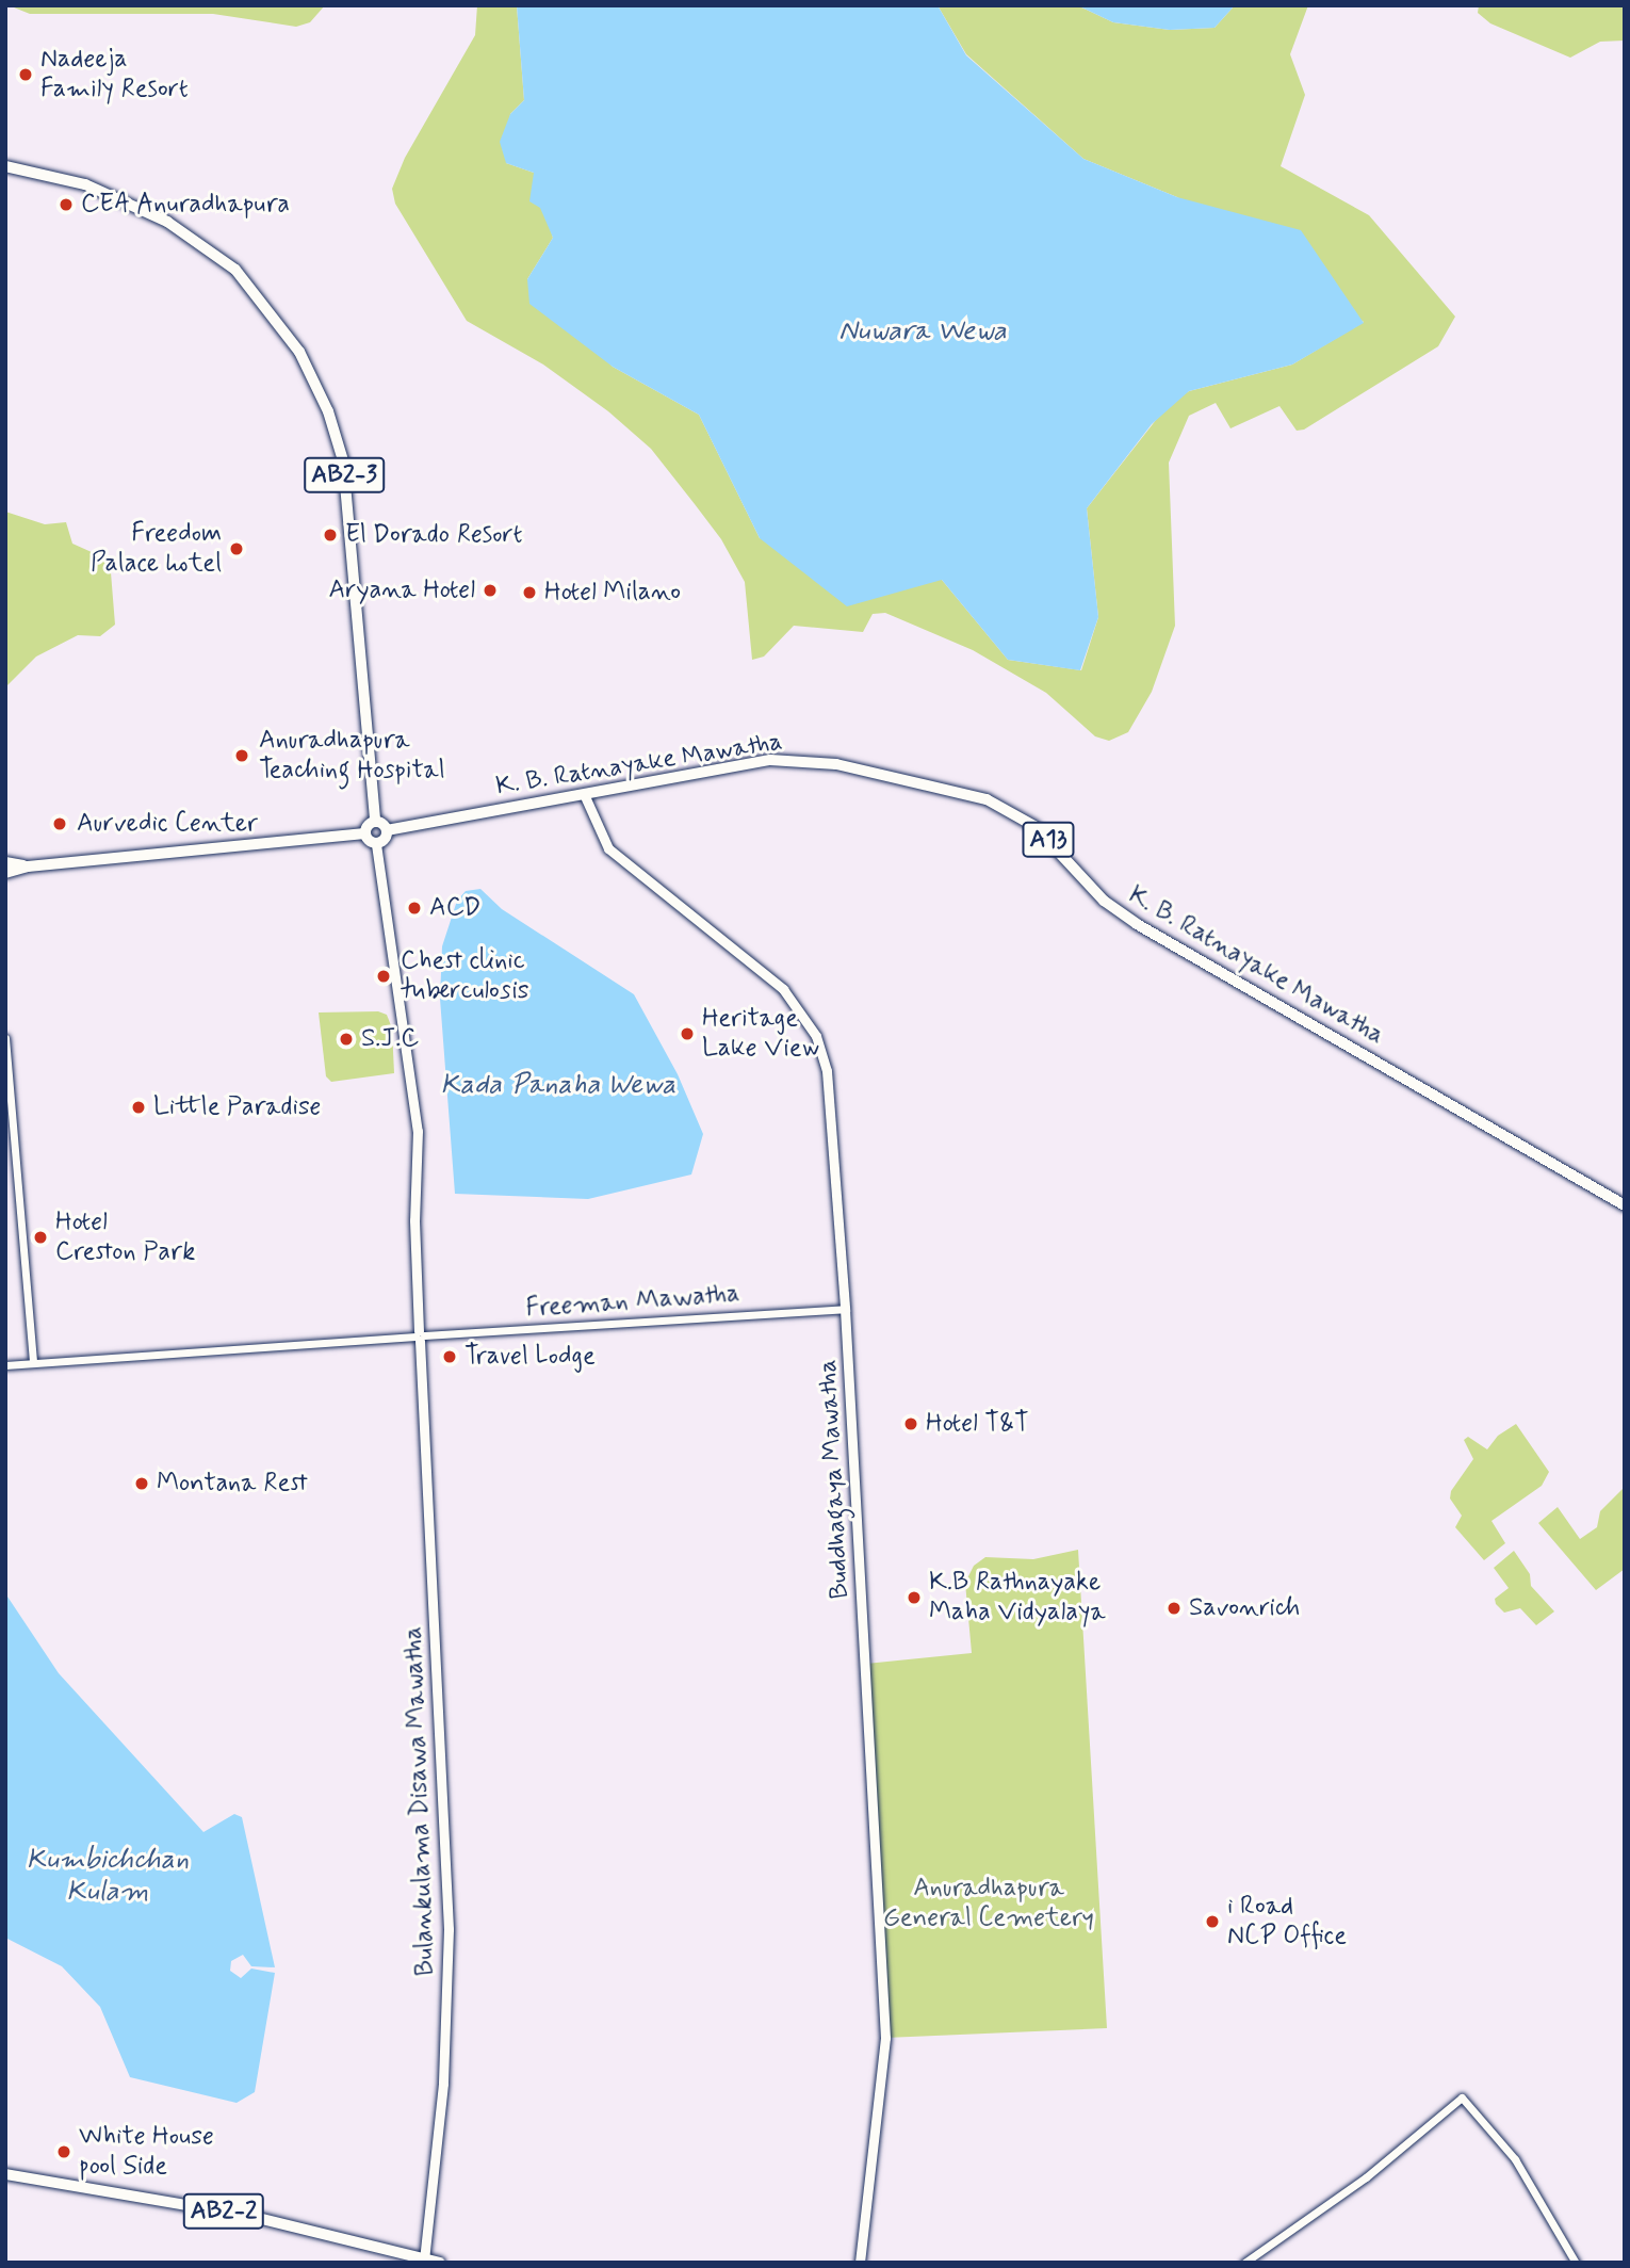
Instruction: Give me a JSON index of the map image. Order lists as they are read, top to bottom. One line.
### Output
{"streets":{"main road":["AB2-3","K. B. Ratnayake Mawatha","A13","Buddhagaya Mawatha","Bulankulama Disawa Mawatha","AB2-2"],"street":["Freeman Mawatha"]},"crossings":[["K. B. Ratnayake Mawatha","Buddhagaya Mawatha"],["Freeman Mawatha","Buddhagaya Mawatha"],["Freeman Mawatha","Bulankulama Disawa Mawatha"],["Bulankulama Disawa Mawatha","AB2-2"]],"water":["Nuwara Wewa","Kada Panaha Wewa","Kumbichchan Kulam"],"parks":["Anuradhapura General Cemetery"],"places":["Nadeeja Family Resort","CEA Anuradhapura","El Dorado Resort","Freedom Palace hotel","Aryana Hotel","Hotel Milano","Anuradhapura Teaching Hospital","Aurvedic Center","ACD","Chest clinic tuberculosis","Heritage Lake View","S.J.C","Little Paradise","Hotel Creston Park","Travel Lodge","Hotel T&T","Montana Rest","K.B Rathnayake Maha Vidyalaya","Savonrich","i Road NCP Office","White House pool Side"]}
